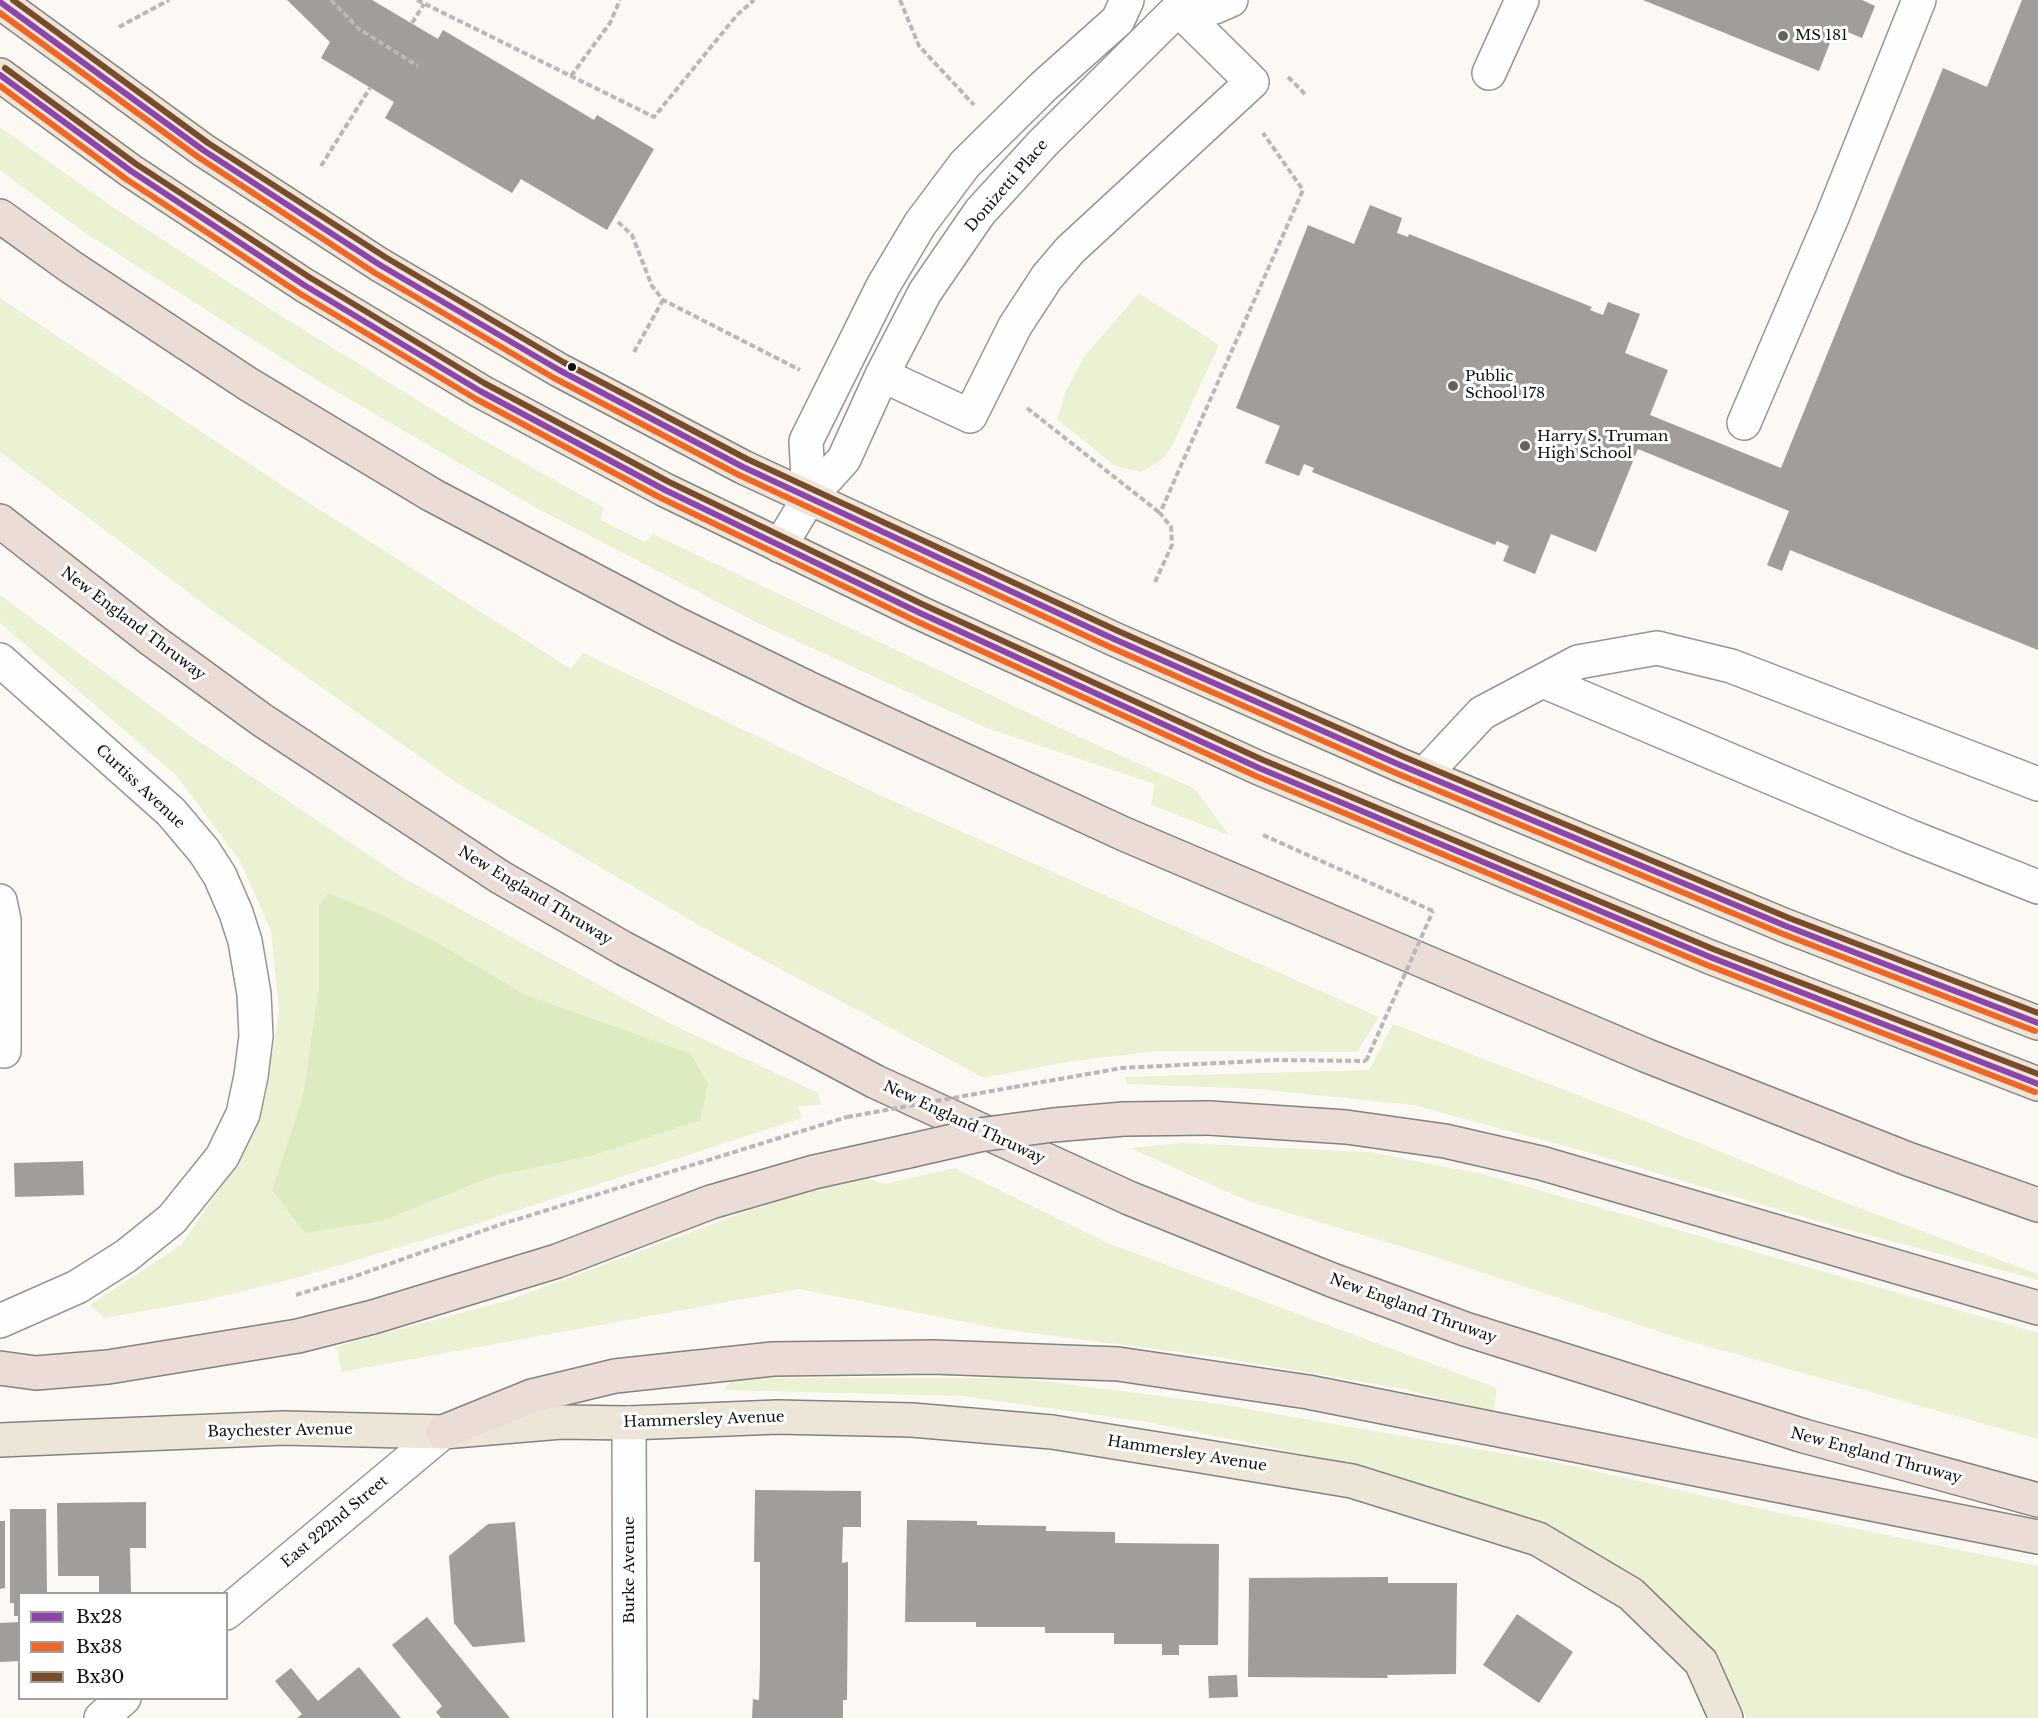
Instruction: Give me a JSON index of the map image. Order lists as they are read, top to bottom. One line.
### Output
{"streets":{"highway":["New England Thruway"],"main road":["Hammersley Avenue","Baychester Avenue"],"street":["Donizetti Place","Curtiss Avenue","East 222nd Street","Burke Avenue"]},"crossings":[["Hammersley Avenue","Baychester Avenue"],["Hammersley Avenue","Burke Avenue"],["Baychester Avenue","East 222nd Street"]],"places":["MS 181","Public School 178","Harry S. Truman High School"],"lines":["transit line Bx30","transit line Bx28","transit line Bx38"],"legend":["Bx28","Bx38","Bx30"]}
